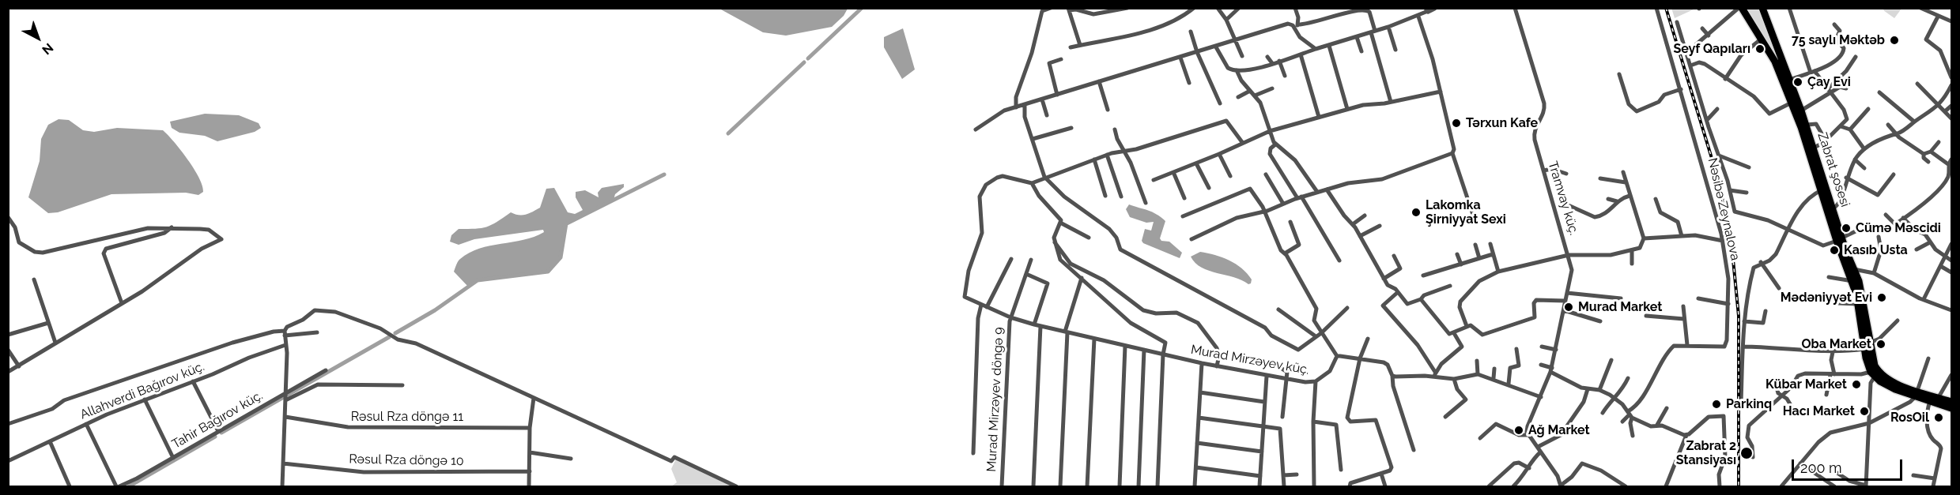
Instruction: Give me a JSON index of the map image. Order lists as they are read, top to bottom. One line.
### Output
{"streets":{"main road":["Zabrat şosesi"],"street":["Tramvay küç.","Nəsibə Zeynalova","Murad Mirzəyev küç.","Allahverdi Bağırov küç.","Murad Mirzəyev döngə 9","Rəsul Rza döngə 11","Tahir Bağırov küç.","Rəsul Rza döngə 10"]},"crossings":[["Murad Mirzəyev küç.","Murad Mirzəyev döngə 9"]],"places":["75 saylı Məktəb","Seyf Qapıları","Çay Evi","Tərxun Kafe","Lakomka Şirniyyat Sexi","Cümə Məscidi","Kasıb Usta","Mədəniyyət Evi","Murad Market","Oba Market","Kübar Market","Parkinq","Hacı Market","RosOil","Ağ Market","Zabrat 2 Stansiyası"],"scale_bar":"200 m","north":"bottom right"}
